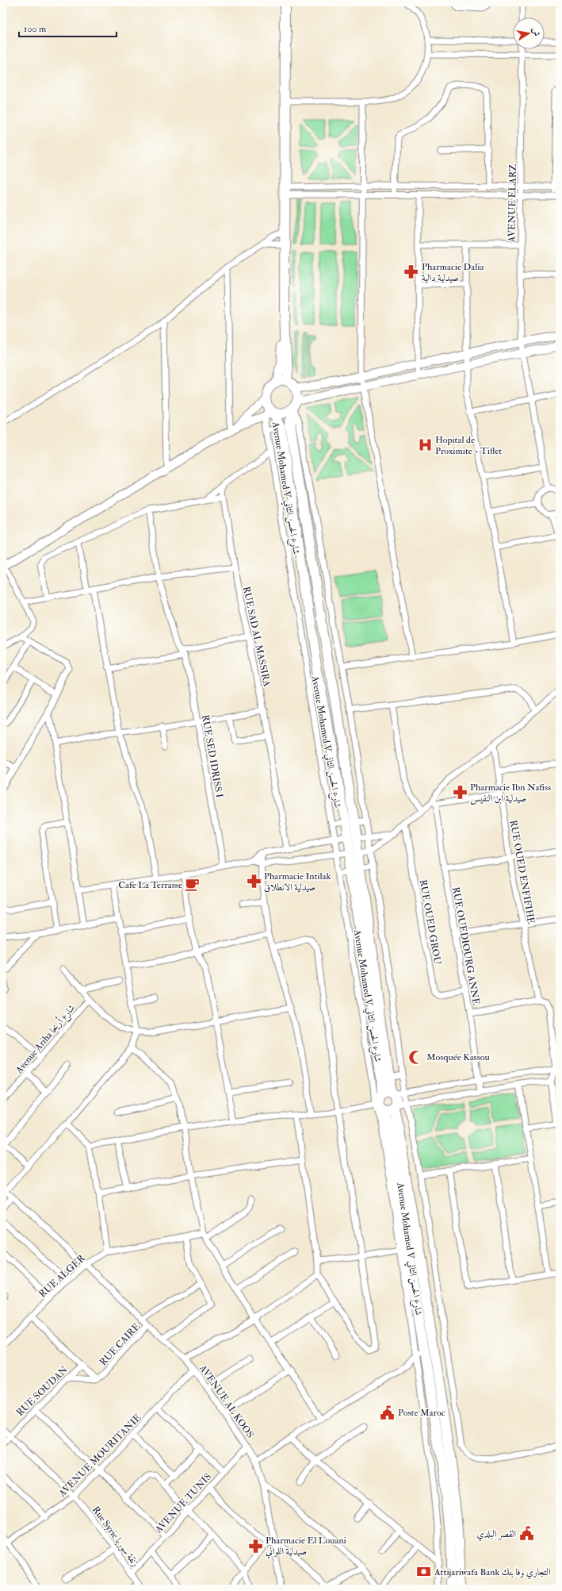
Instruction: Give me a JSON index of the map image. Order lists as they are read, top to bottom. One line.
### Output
{"streets":{"street":["AVENUE ELARZ","Avenue Mohamed V شارع الحسن الثاني","RUE SAD AL MASSIRA","RUE SED IDRISS I","RUE OUED ENFIFIHE","RUE OUED GROU","RUE OUEDIOURG ANNE","Avenue Ariha شارع أريحا","RUE ALGER","RUE CAIRE","RUE SOUDAN","AVENUE AL KOOS","AVENUE MOURITANIE","AVENUE TUNIS","Rue Syrie زنقة سوريا"]},"crossings":[["RUE OUED GROU","RUE OUEDIOURG ANNE"],["RUE ALGER","AVENUE AL KOOS"],["RUE CAIRE","AVENUE AL KOOS"],["RUE SOUDAN","Rue Syrie زنقة سوريا"],["AVENUE AL KOOS","AVENUE MOURITANIE"],["AVENUE AL KOOS","AVENUE TUNIS"],["AVENUE MOURITANIE","Rue Syrie زنقة سوريا"],["AVENUE TUNIS","Rue Syrie زنقة سوريا"]],"places":{"pharmacy":["Pharmacie Dalia صيدلية دالية","Pharmacie Ibn Nafiss صيدلية ابن النفيس","Pharmacie Intilak صيدلية الانطلاق","Pharmacie El Louani صيدلية اللواني"],"hospital":["Hopital de Proximite - Tiflet"],"cafe":["Cafe La Terrasse"],"mosque":["Mosquée Kassou"],"public building":["Poste Maroc","القصر البلدي"],"bank":["Attijariwafa Bank التجاري وفا بنك"]},"scale_bar":"100 m","north":"right"}
